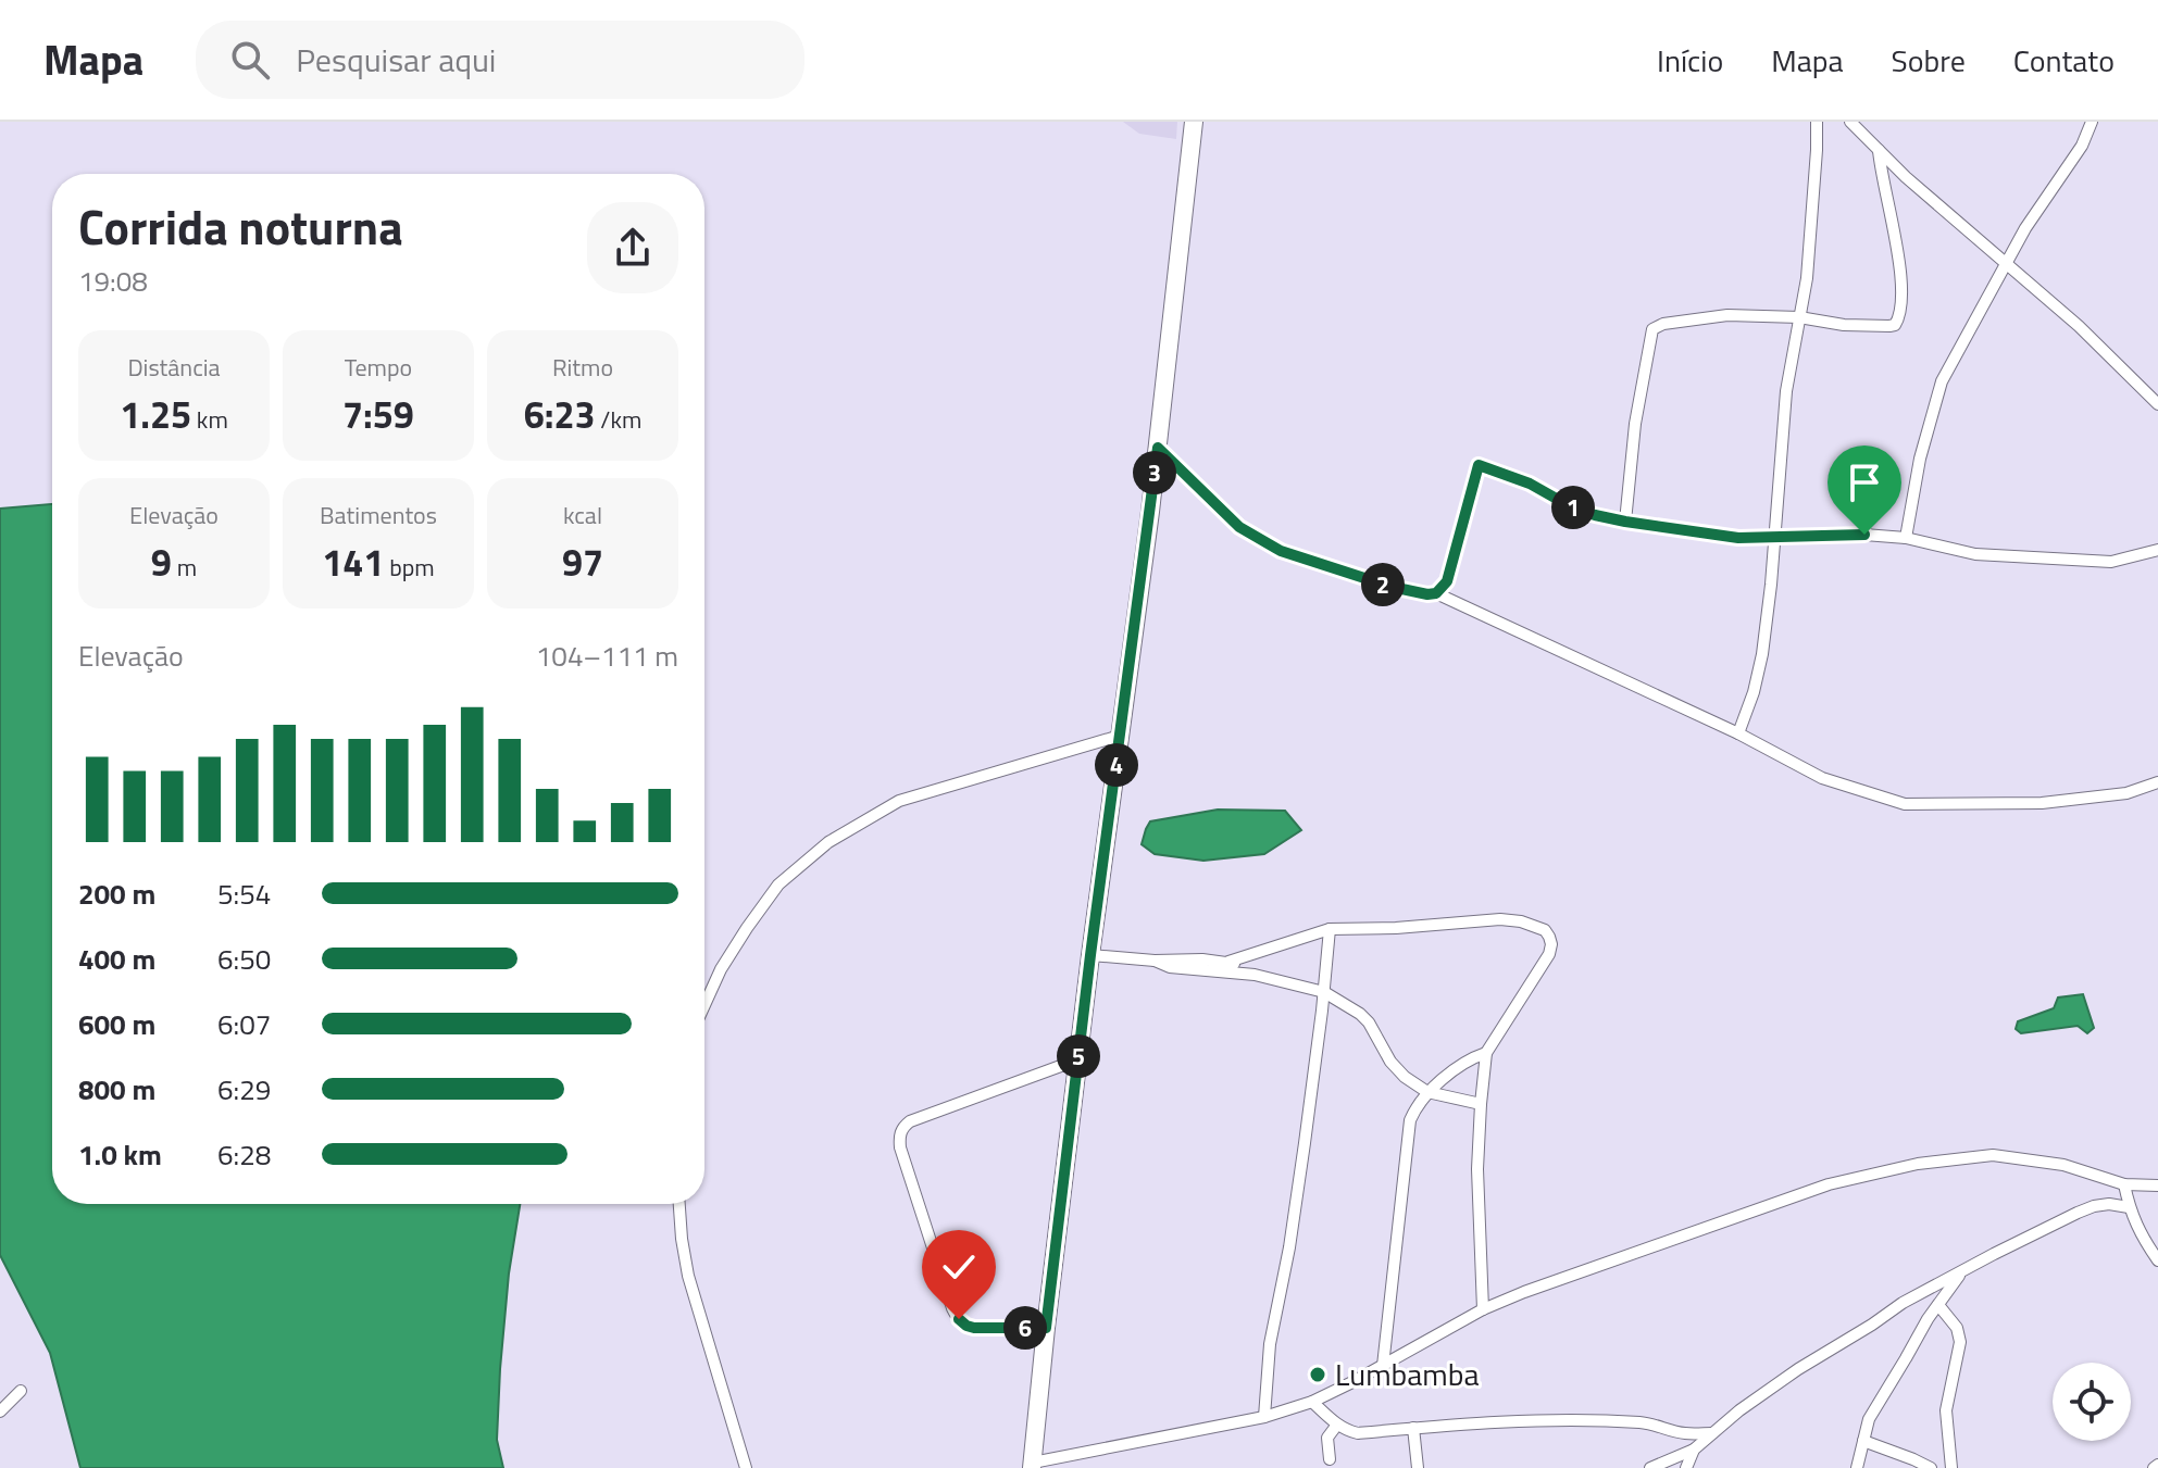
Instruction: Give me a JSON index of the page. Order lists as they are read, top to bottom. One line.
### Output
{"places":["Lumbamba"],"page":{"header":"Mapa","search":"Pesquisar aqui","nav":["Início","Mapa","Sobre","Contato"],"heading":["Corrida noturna","19:08"],"stats":[["Distância","1.25 km"],["Tempo","7:59"],["Ritmo","6:23 /km"],["Elevação","9 m"],["Batimentos","141 bpm"],["kcal","97"]],"pins":["3","1","2","4","5","6"],"chart":["Elevação","104–111 m"],"list":[{"name":"200 m","note":"5:54"},{"name":"400 m","note":"6:50"},{"name":"600 m","note":"6:07"},{"name":"800 m","note":"6:29"},{"name":"1.0 km","note":"6:28"}]}}
